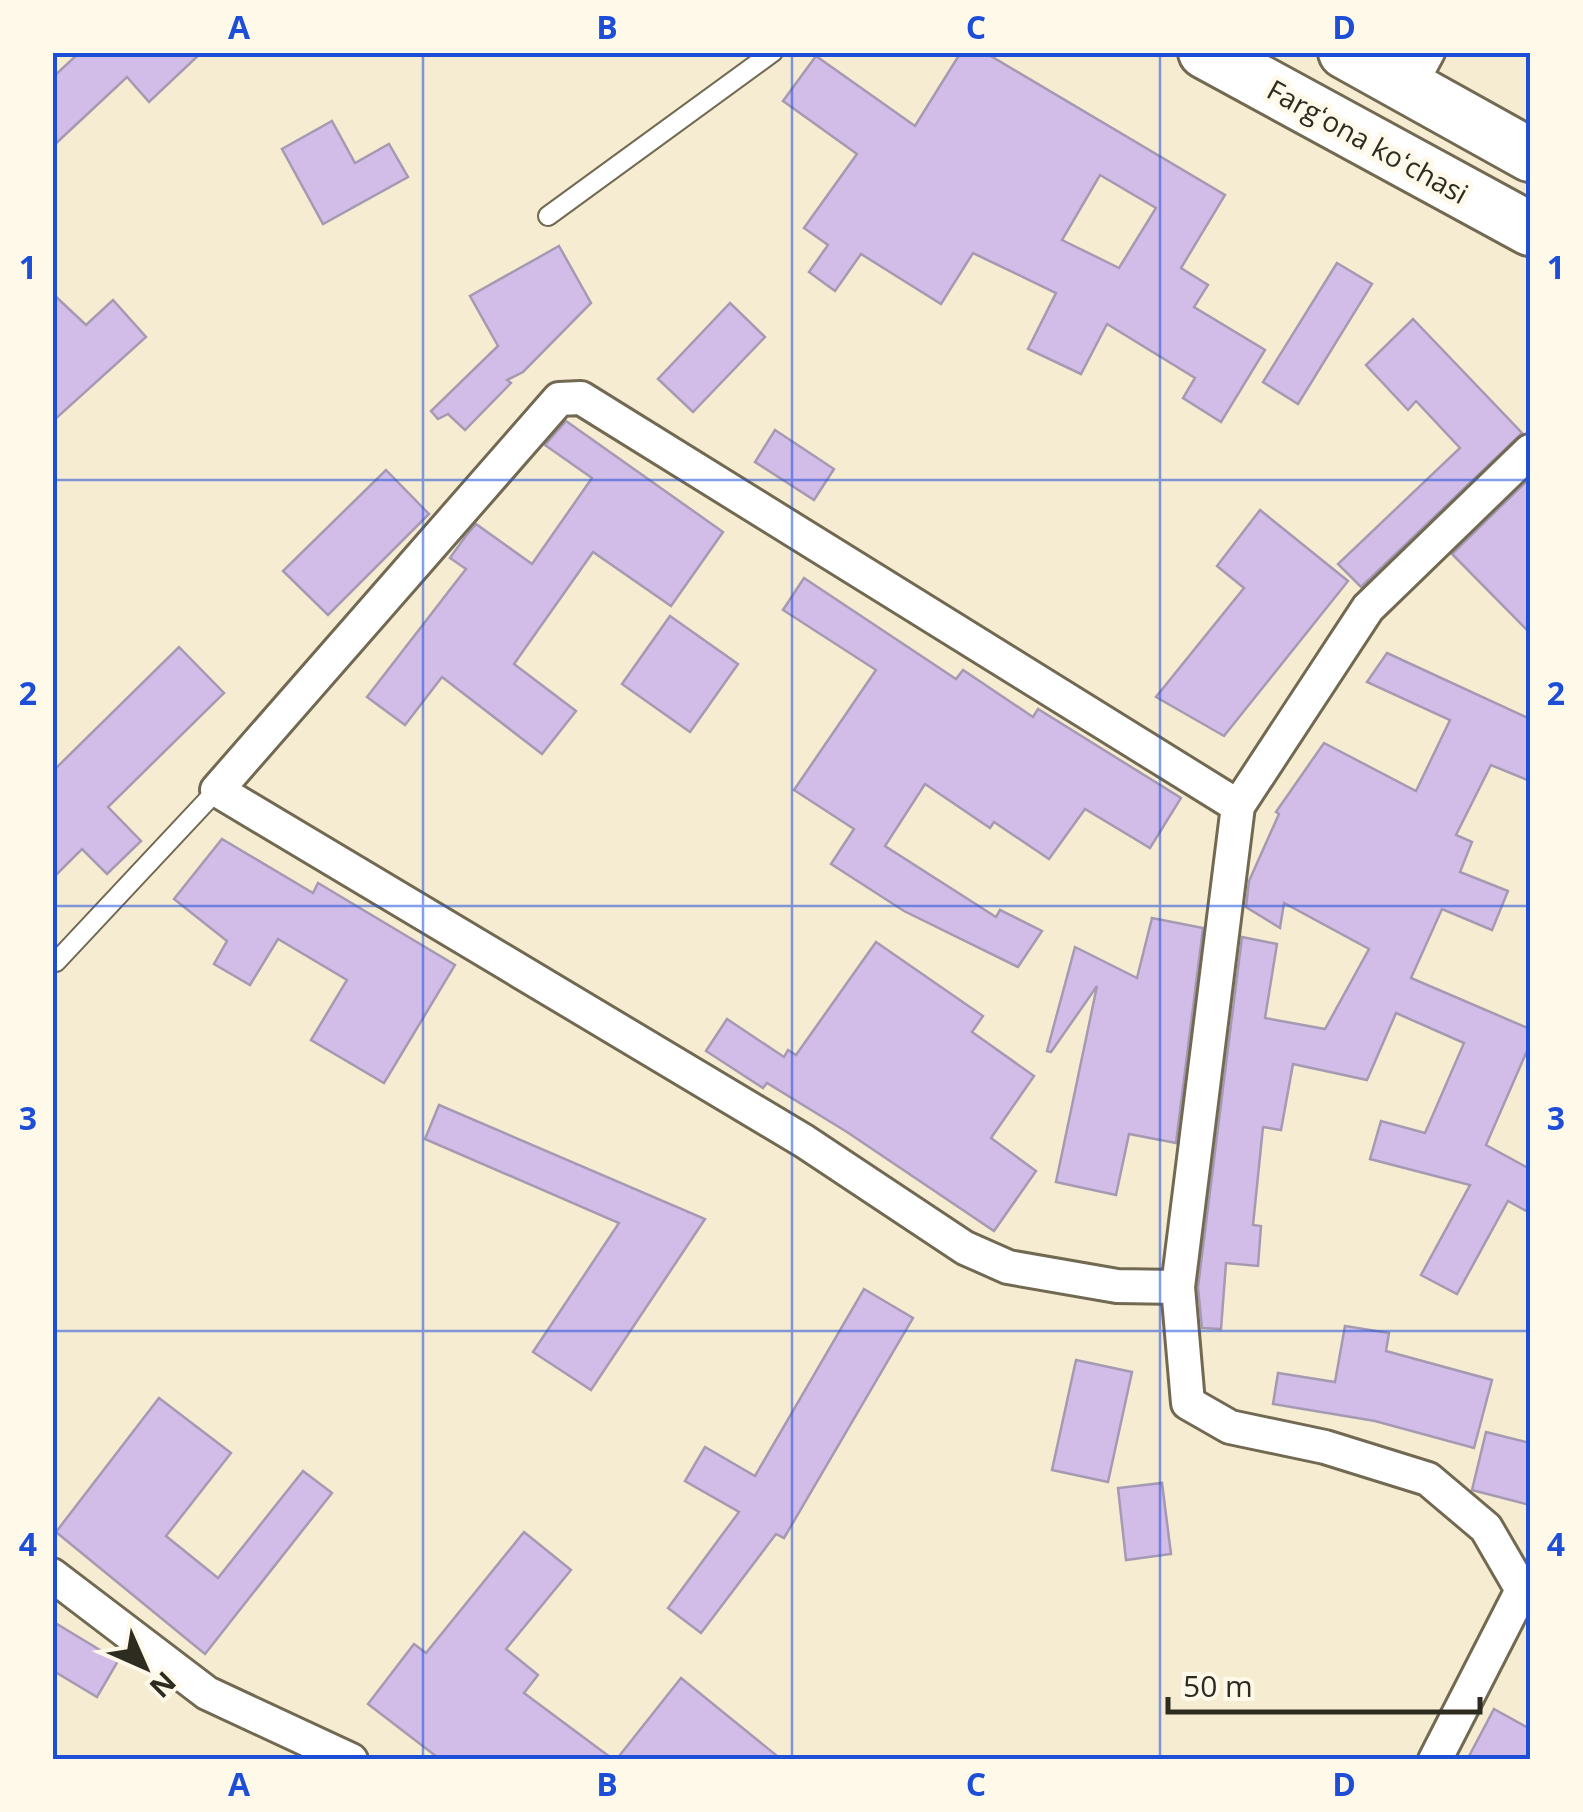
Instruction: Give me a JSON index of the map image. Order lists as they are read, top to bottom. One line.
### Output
{"streets":{"main road":["Fargʻona koʻchasi"]},"scale_bar":"50 m","north":"bottom right","grid":{"columns":["A","B","C","D"],"rows":["1","2","3","4"]}}
